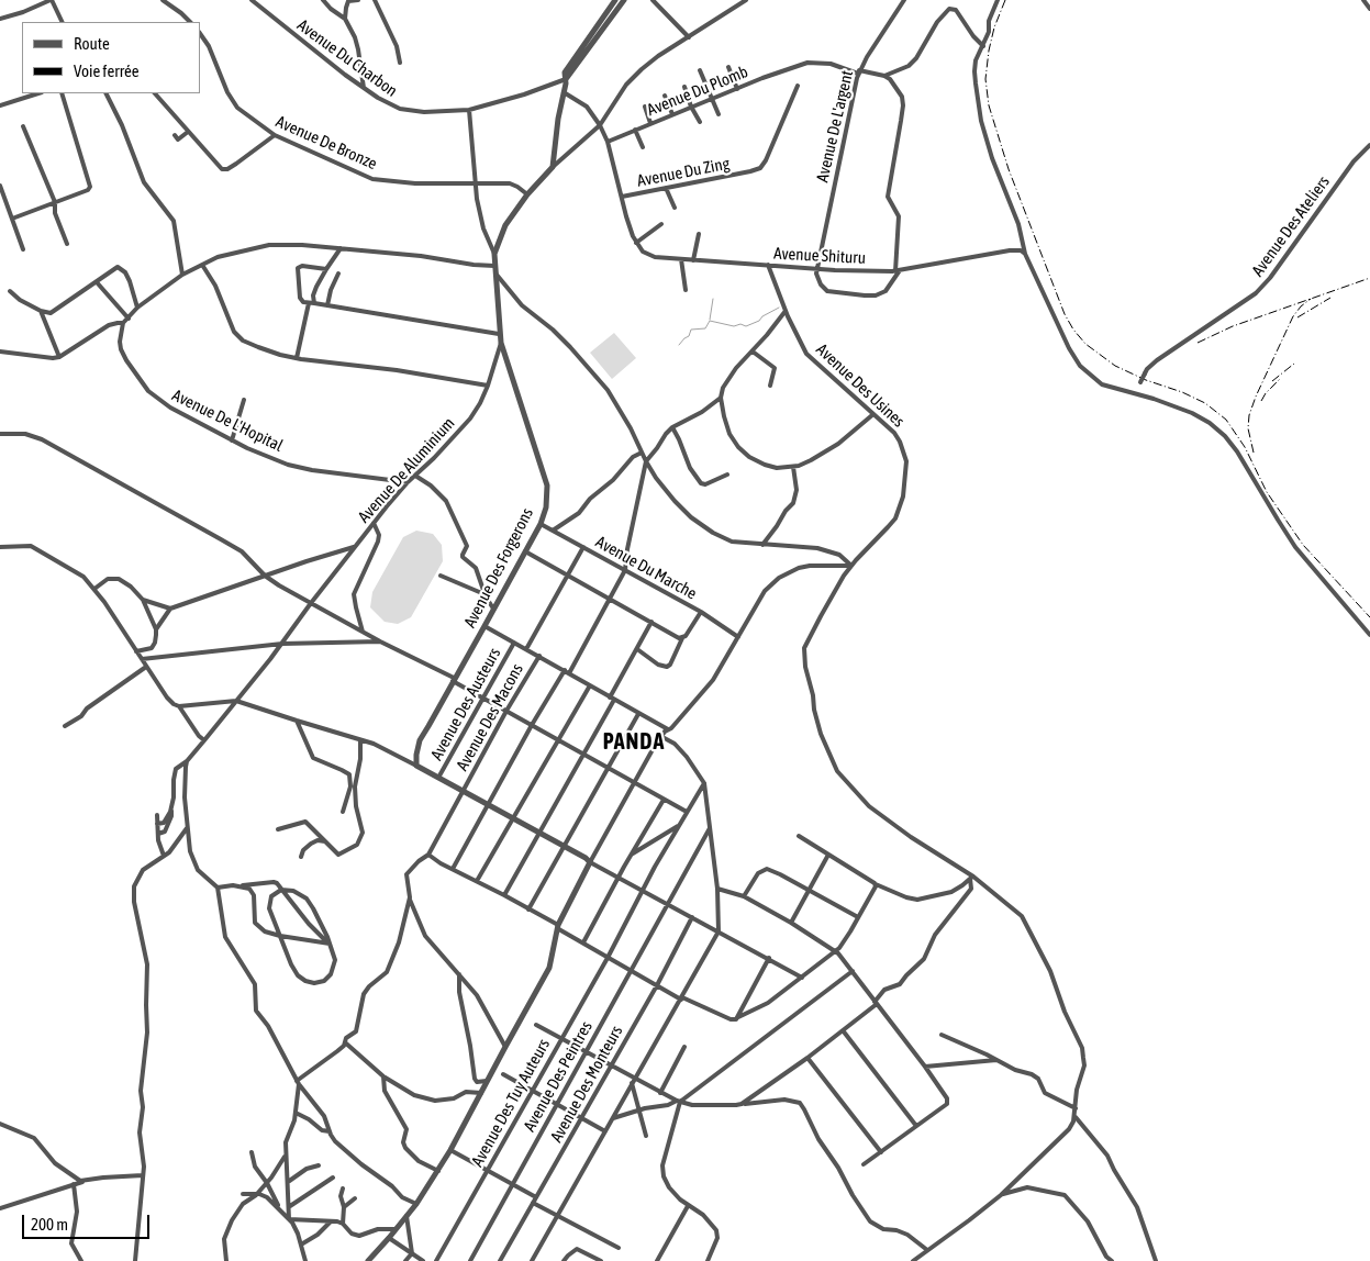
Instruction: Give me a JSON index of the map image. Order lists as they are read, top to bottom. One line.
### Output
{"streets":{"street":["Avenue Du Charbon","Avenue Du Plomb","Avenue De L'argent","Avenue De Bronze","Avenue Du Zing","Avenue Des Ateliers","Avenue Shituru","Avenue Des Usines","Avenue De L'Hopital","Avenue De Aluminium","Avenue Des Forgerons","Avenue Du Marche","Avenue Des Austeurs","Avenue Des Macons","Avenue Des Peintres","Avenue Des Monteurs","Avenue Des Tuy Auteurs"]},"crossings":[["Avenue Du Plomb","Avenue De L'argent"],["Avenue De L'argent","Avenue Shituru"],["Avenue Shituru","Avenue Des Usines"],["Avenue De L'Hopital","Avenue De Aluminium"],["Avenue De Aluminium","Avenue Des Forgerons"],["Avenue Des Forgerons","Avenue Du Marche"]],"districts":["PANDA"],"legend":["Route","Voie ferrée"],"scale_bar":"200 m"}
